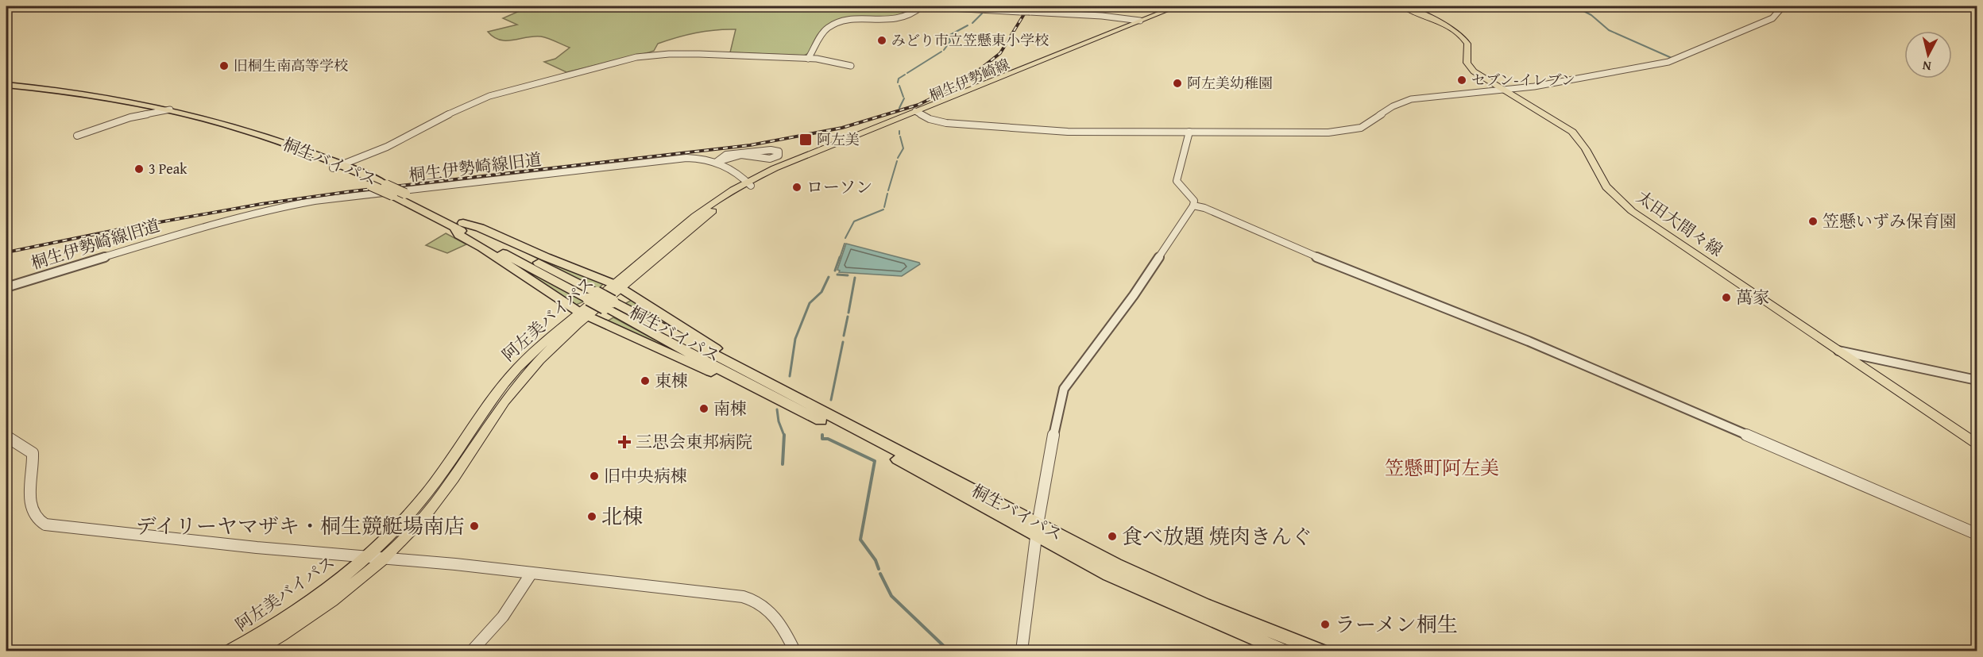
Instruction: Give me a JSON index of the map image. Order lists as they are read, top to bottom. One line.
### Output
{"streets":{"highway":["桐生バイパス"],"main road":["桐生伊勢崎線","太田大間々線","阿左美バイパス"],"street":["桐生伊勢崎線旧道"]},"crossings":[["桐生伊勢崎線","阿左美バイパス"],["桐生伊勢崎線旧道","阿左美バイパス"]],"districts":["笠懸町阿左美"],"places":{"other":["みどり市立笠懸東小学校","旧桐生南高等学校","セブン-イレブン","阿左美幼稚園","3 Peak","ローソン","笠懸いずみ保育園","萬家","東棟","南棟","旧中央病棟","北棟","デイリーヤマザキ・桐生競艇場南店","食べ放題 焼肉きんぐ","ラーメン桐生"],"transit":["阿左美"],"health":["三思会東邦病院"]},"north":"bottom"}
